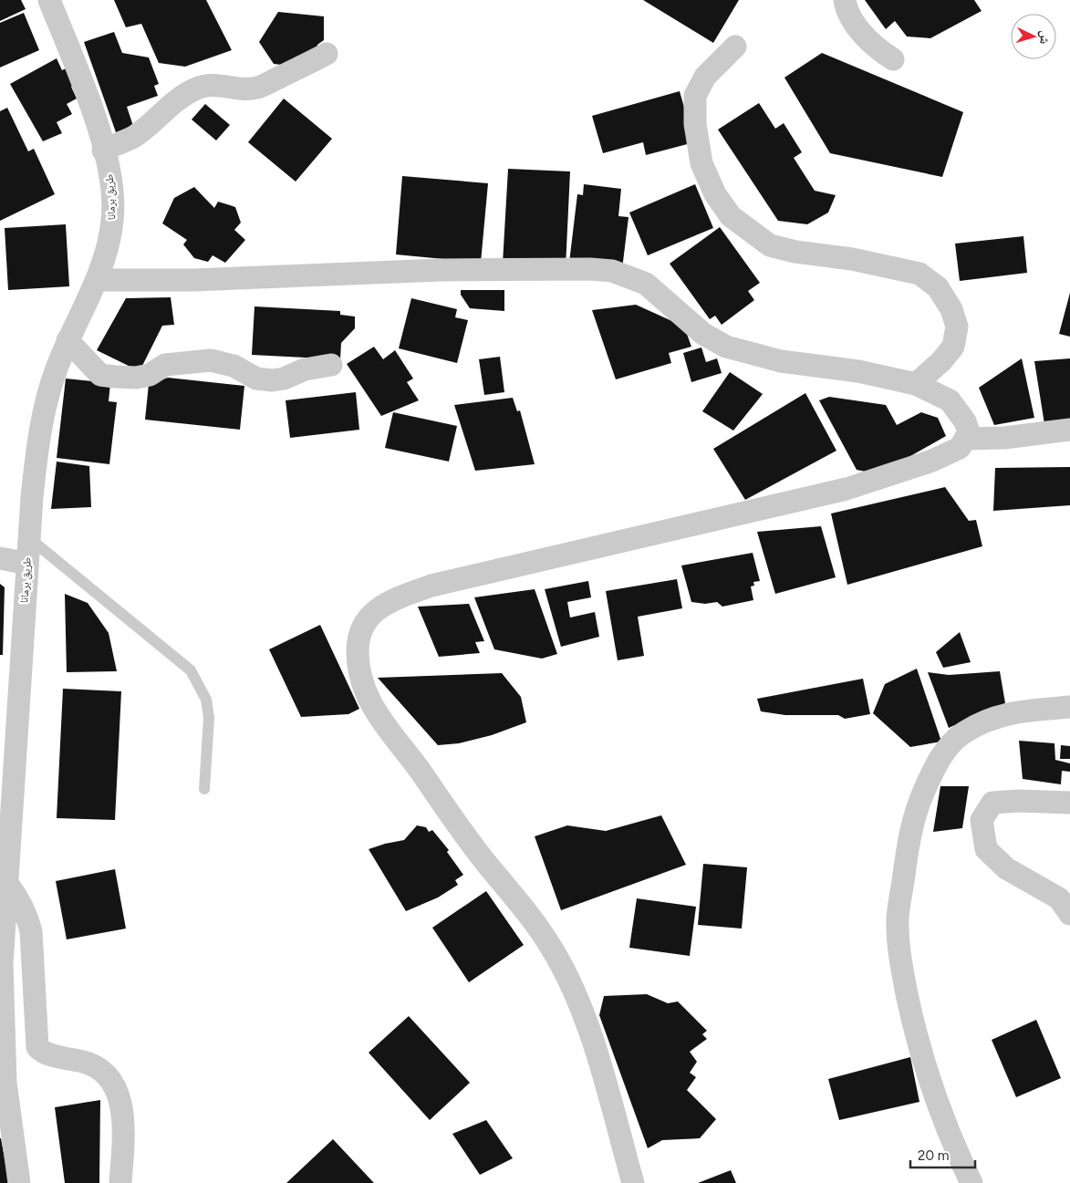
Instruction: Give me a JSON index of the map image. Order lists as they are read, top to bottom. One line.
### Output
{"streets":{"street":["طريق برمانا"]},"scale_bar":"20 m","north":"right"}
